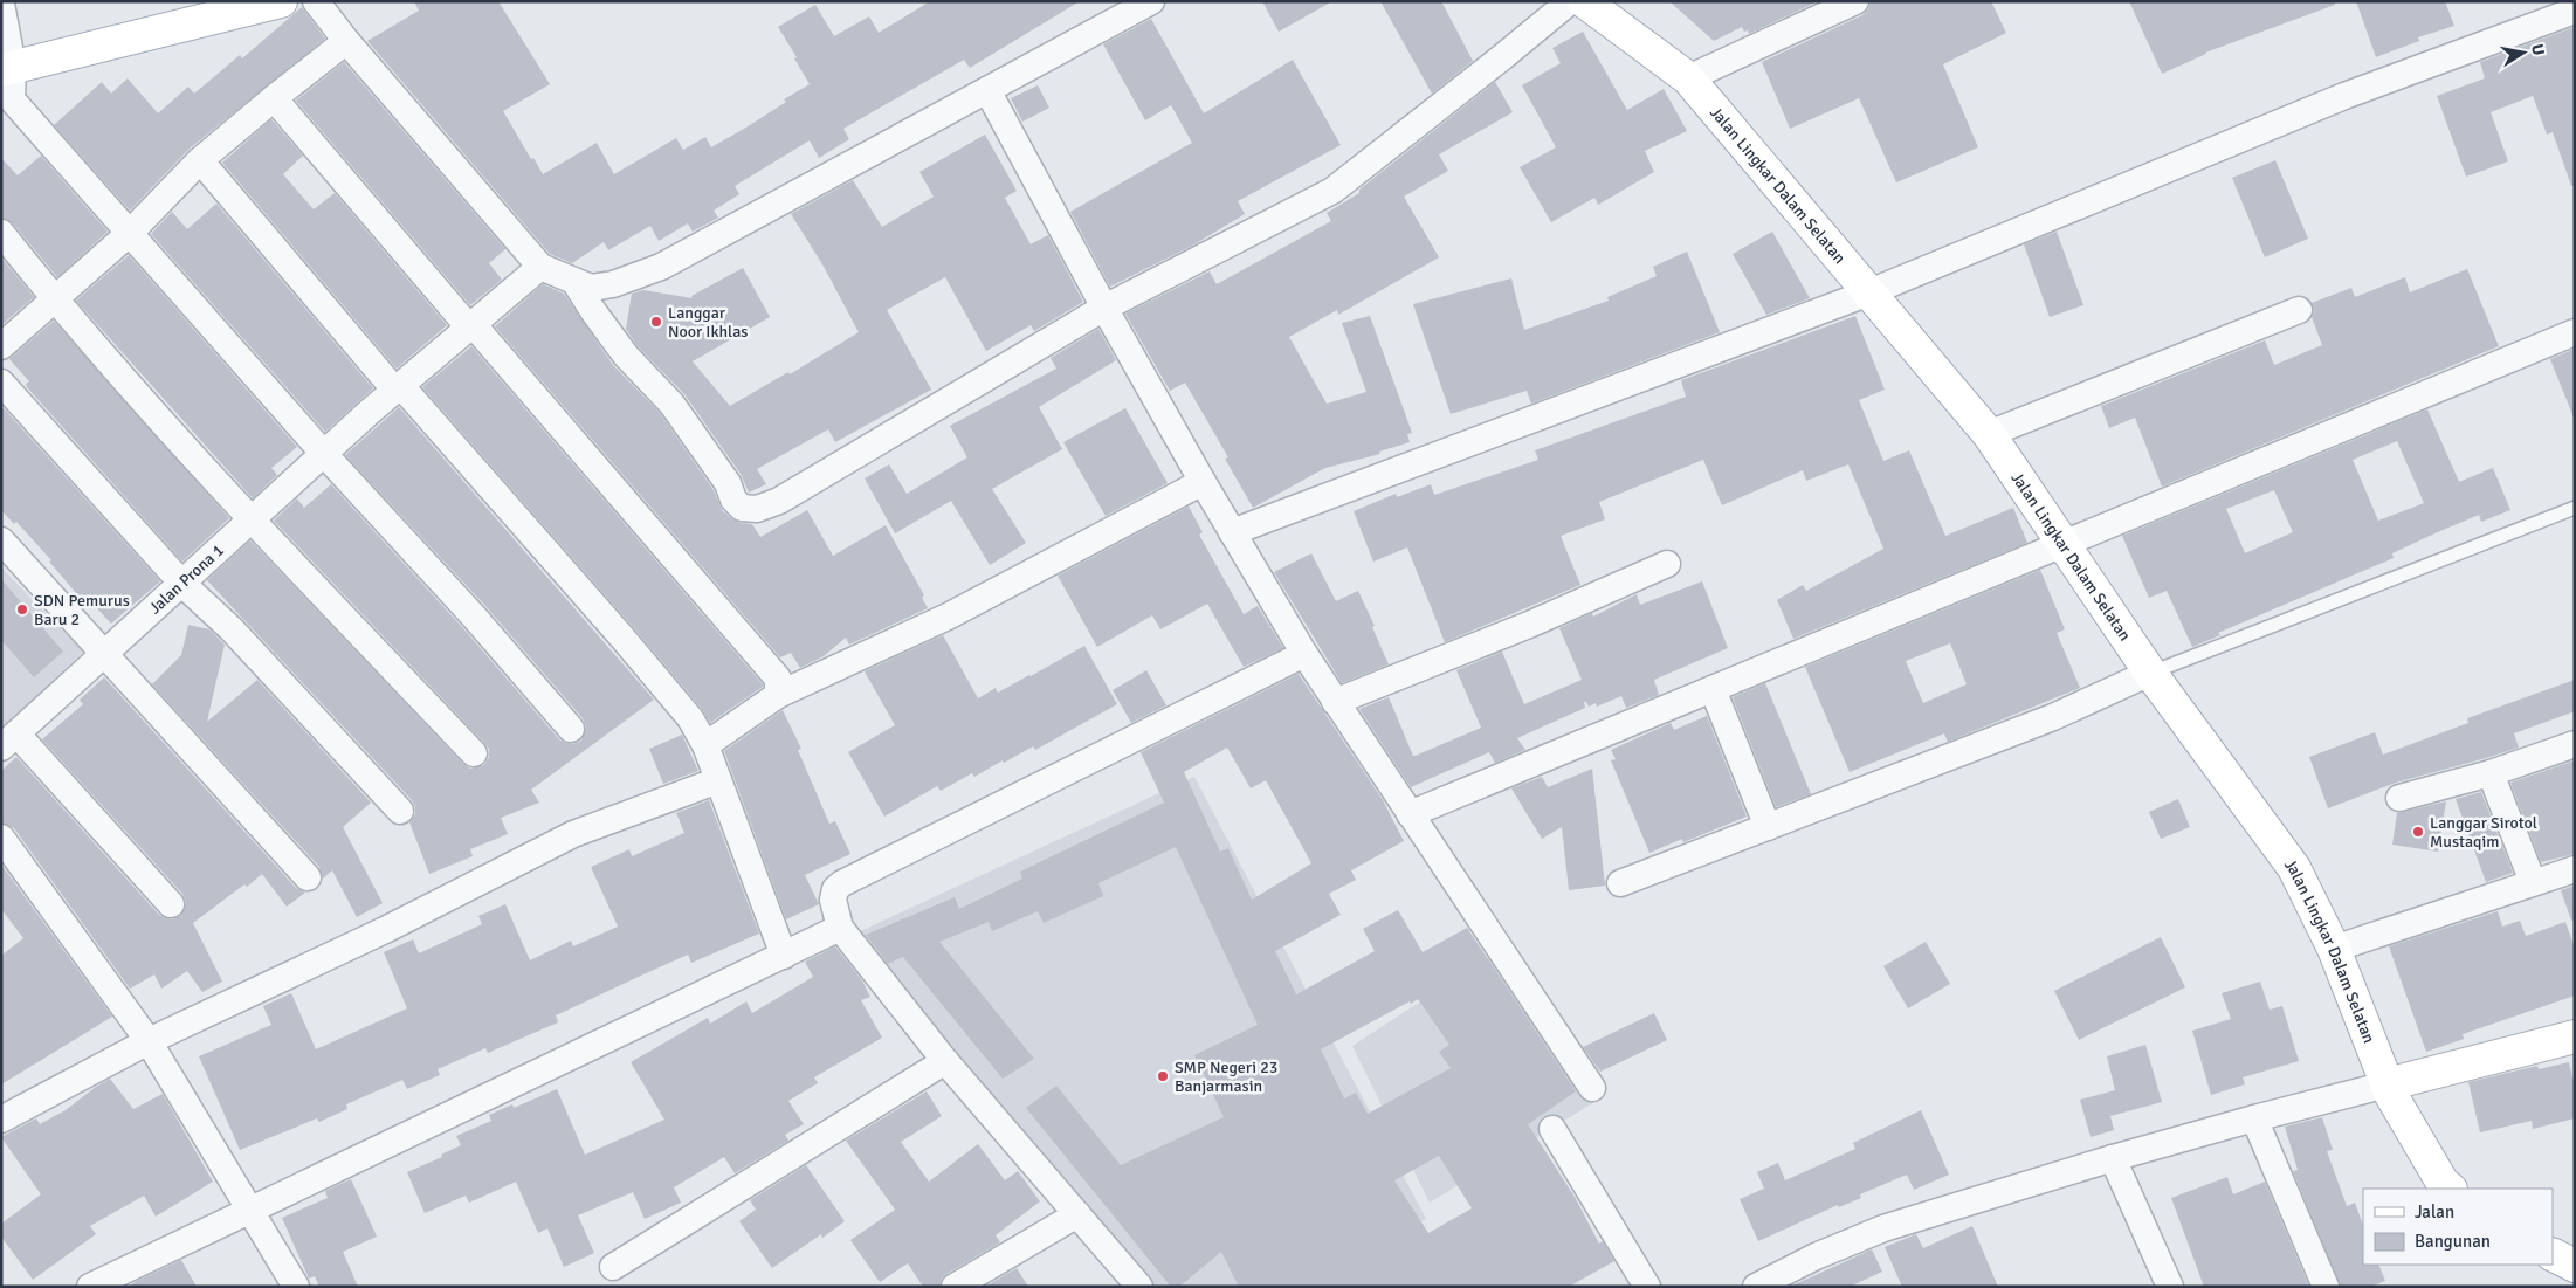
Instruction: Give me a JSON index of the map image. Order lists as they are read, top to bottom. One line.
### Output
{"streets":{"main road":["Jalan Lingkar Dalam Selatan"],"street":["Jalan Prona 1"]},"places":["Langgar Noor Ikhlas","SDN Pemurus Baru 2","Langgar Sirotol Mustaqim","SMP Negeri 23 Banjarmasin"],"legend":["Jalan","Bangunan"],"north":"right"}
